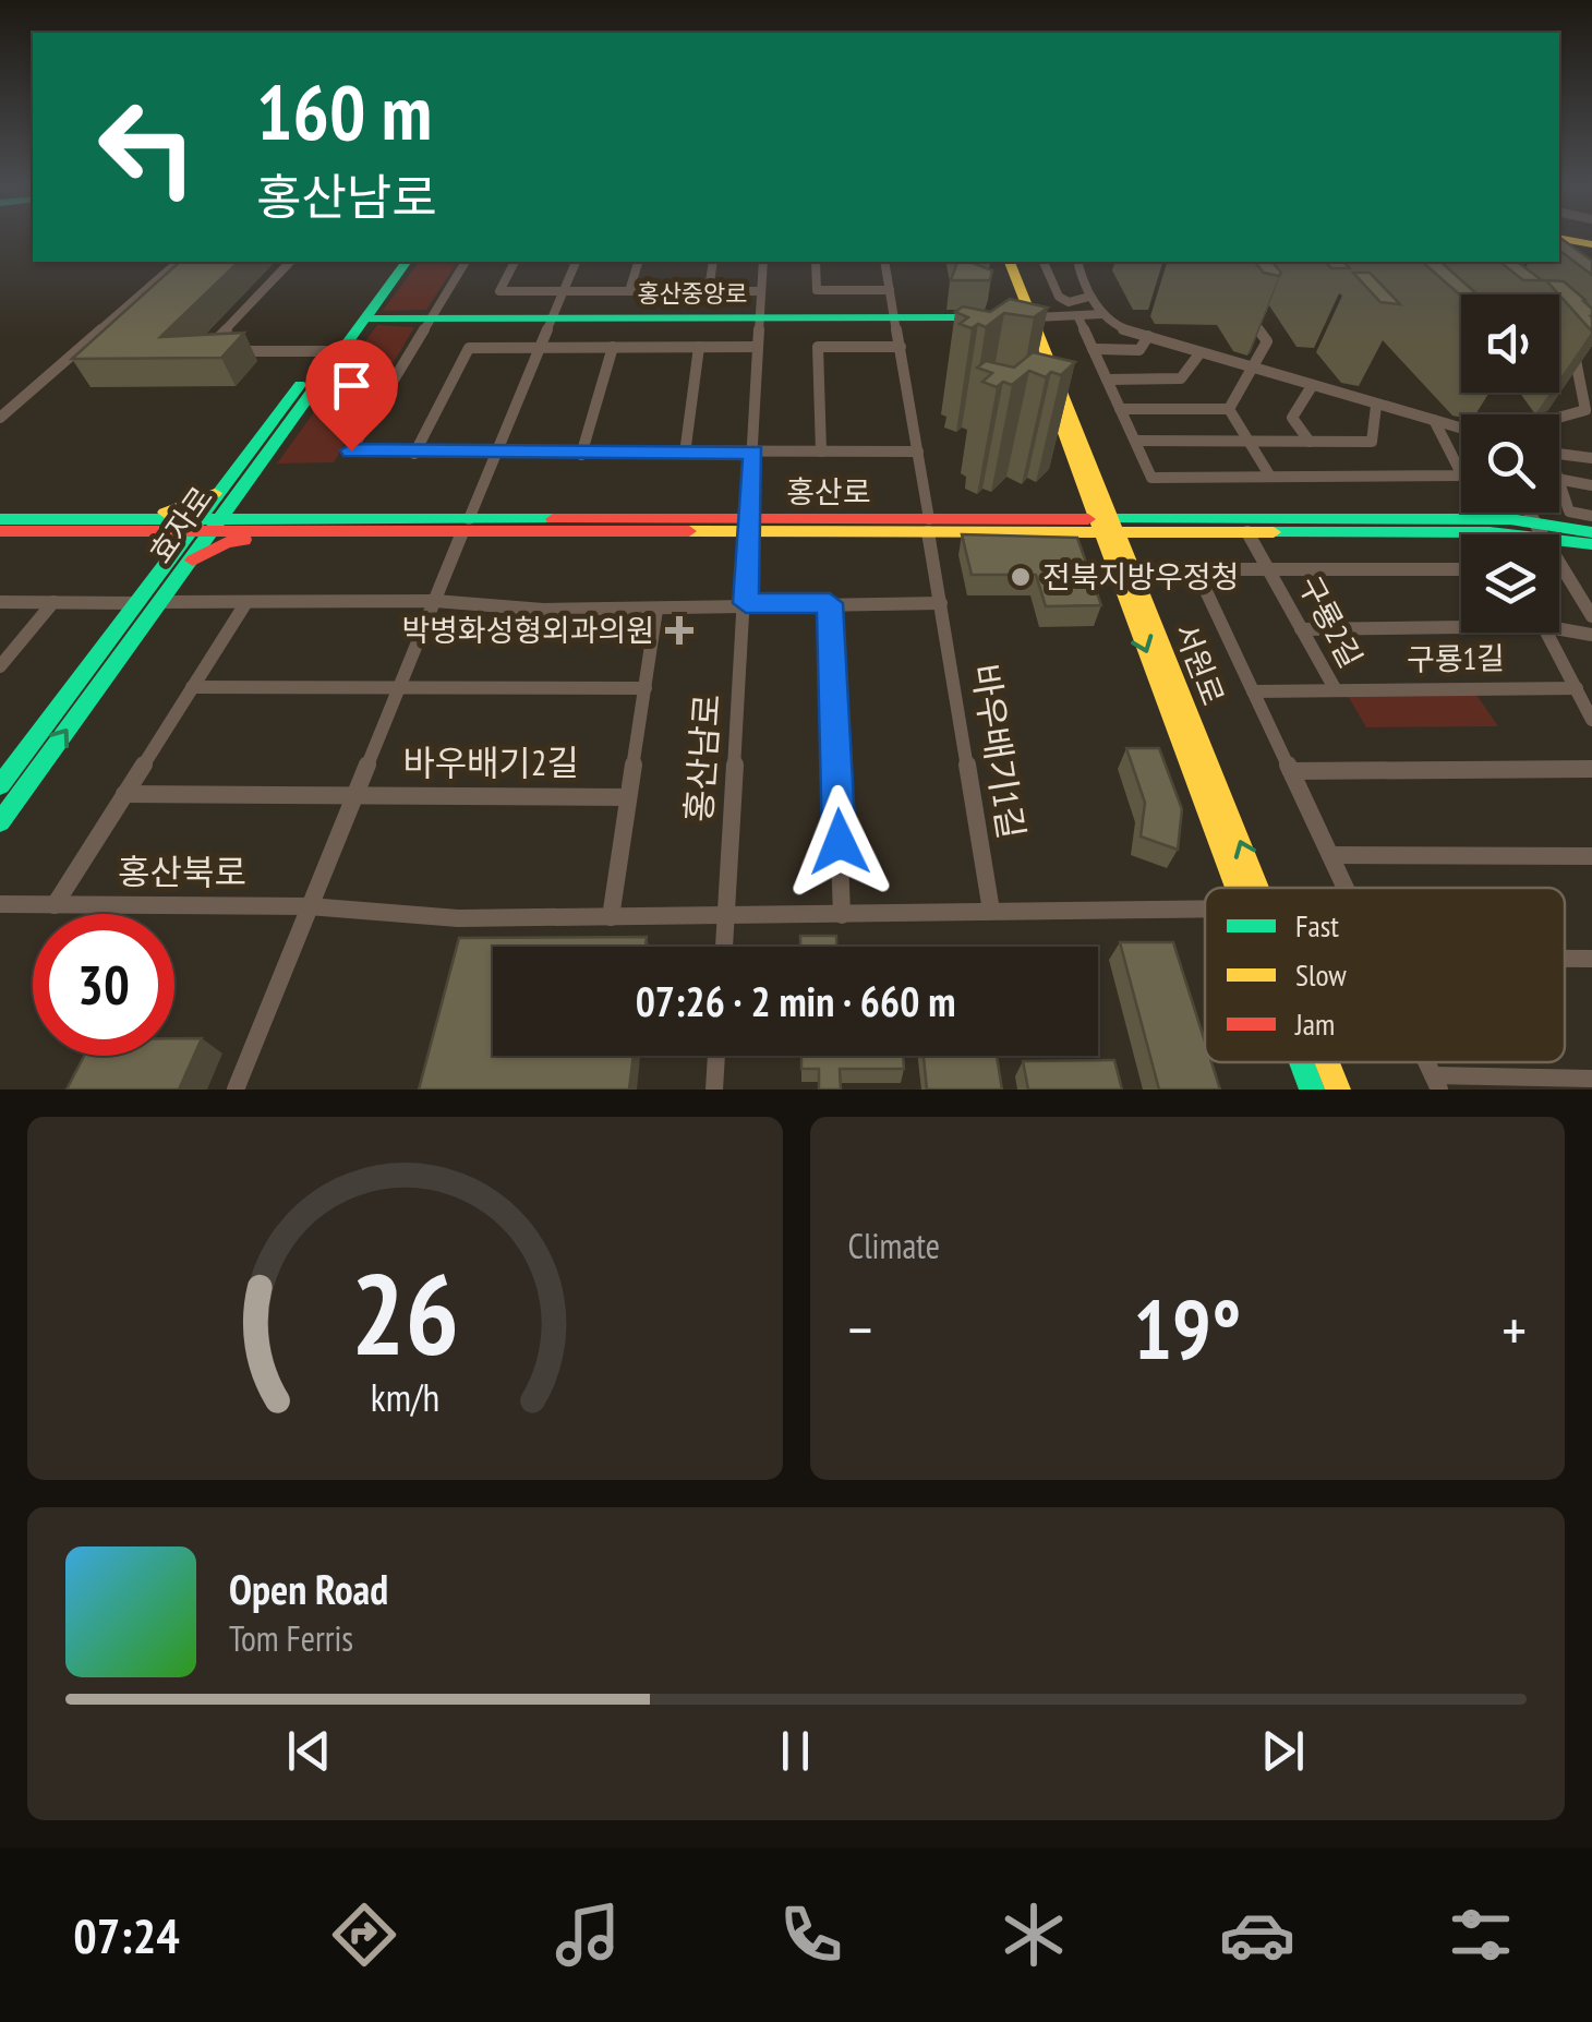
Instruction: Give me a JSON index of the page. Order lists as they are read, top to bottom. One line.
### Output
{"streets":{"street":["홍산중앙로","홍산로","효자로","구룡2길","구룡1길","서원로","바우배기1길","홍산남로","바우배기2길","홍산북로"]},"crossings":[["홍산중앙로","효자로"],["홍산중앙로","바우배기1길"],["홍산중앙로","홍산남로"],["홍산로","효자로"],["홍산로","서원로"],["홍산로","바우배기1길"],["홍산로","홍산남로"],["구룡2길","구룡1길"],["홍산남로","바우배기2길"]],"places":{"other":["전북지방우정청"],"health":["박병화성형외과의원"]},"legend":["Fast","Slow","Jam"],"page":{"turn":["160 m","홍산남로"],"limit":"30","trip":"07:26 · 2 min · 660 m","tile":"Climate","heat":["−","19°","+"],"song":["Open Road","Tom Ferris"],"tabs":"07:24","gauge":["26","km/h"]}}
